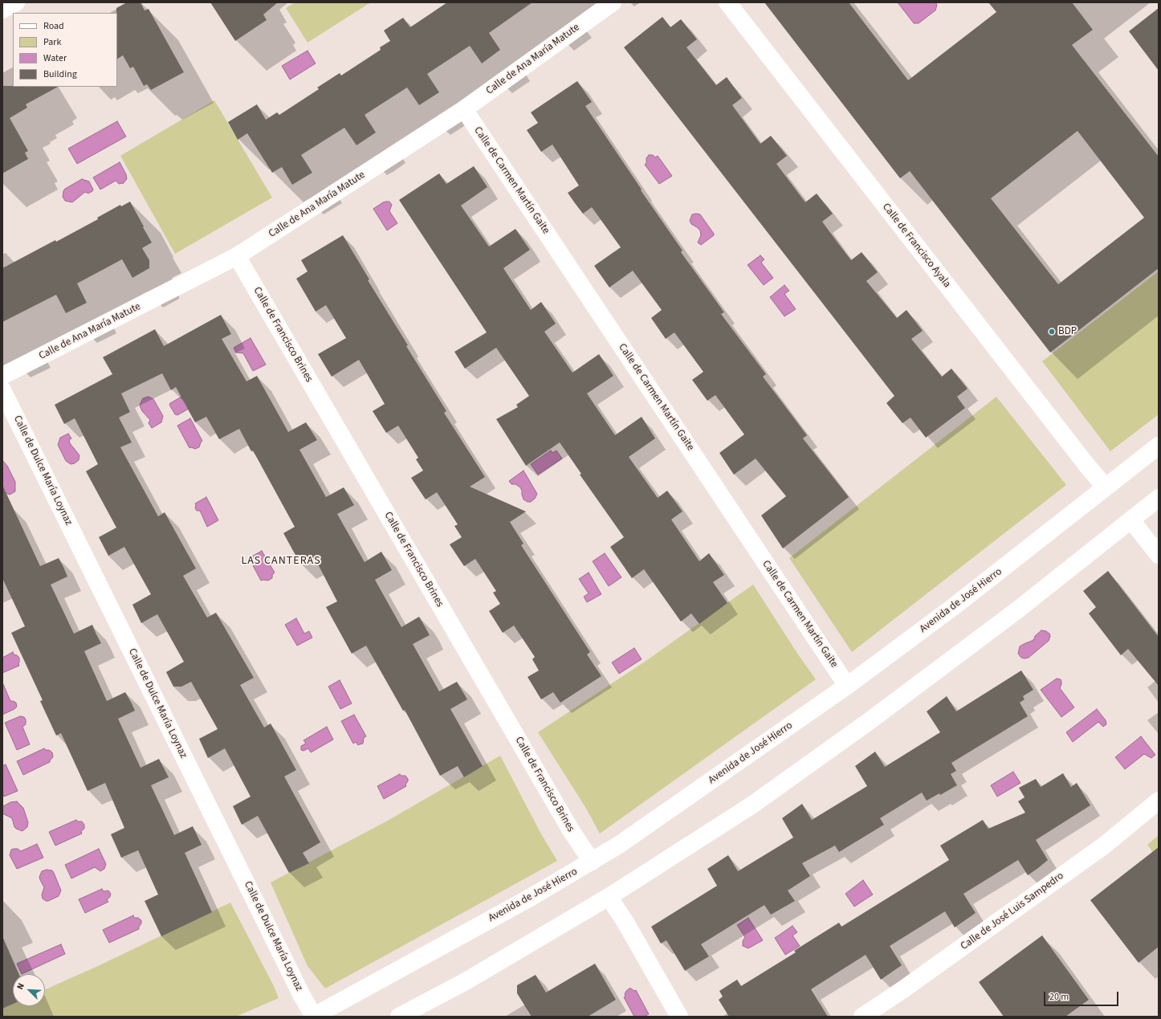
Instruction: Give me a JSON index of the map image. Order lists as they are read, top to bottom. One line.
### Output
{"streets":{"street":["Calle de Ana María Matute","Calle de Carmen Martín Gaite","Calle de Francisco Ayala","Calle de Francisco Brines","Calle de Dulce María Loynaz","Avenida de José Hierro","Calle de José Luis Sampedro"]},"crossings":[["Calle de Ana María Matute","Calle de Carmen Martín Gaite"],["Calle de Ana María Matute","Calle de Francisco Brines"],["Calle de Carmen Martín Gaite","Avenida de José Hierro"],["Calle de Francisco Ayala","Avenida de José Hierro"],["Calle de Francisco Brines","Avenida de José Hierro"],["Calle de Dulce María Loynaz","Avenida de José Hierro"]],"districts":["LAS CANTERAS"],"places":["BDP"],"legend":["Road","Park","Water","Building"],"scale_bar":"20 m","north":"top left"}
